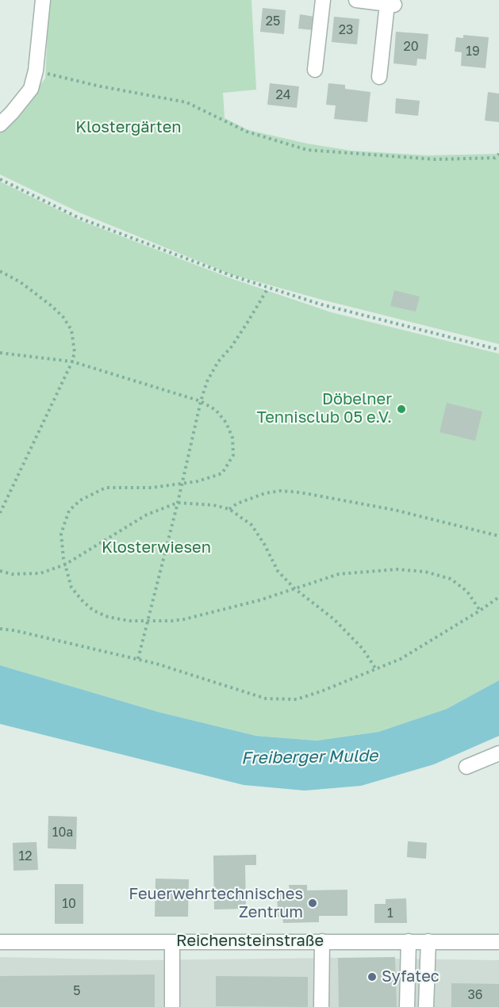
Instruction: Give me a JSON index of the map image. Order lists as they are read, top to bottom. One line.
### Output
{"streets":{"street":["Reichensteinstraße"]},"water":["Freiberger Mulde"],"parks":["Klostergärten","Klosterwiesen"],"places":["Döbelner Tennisclub 05 e.V.","Feuerwehrtechnisches Zentrum","Syfatec"],"house_numbers":["25","23","20","19","24","10a","12","10","1","5","36"]}
